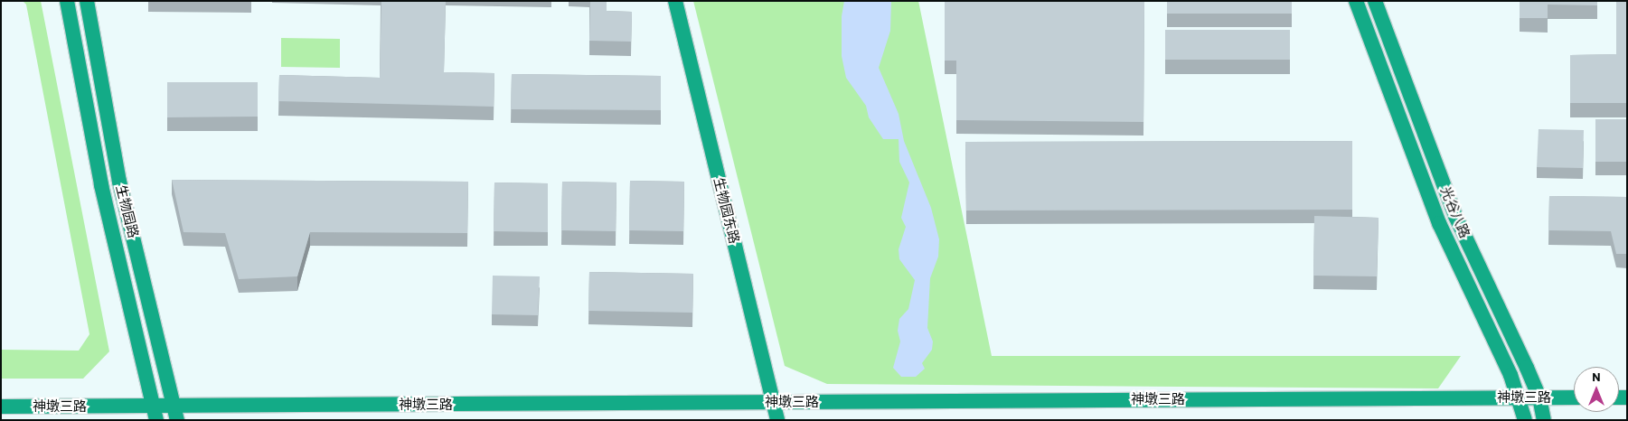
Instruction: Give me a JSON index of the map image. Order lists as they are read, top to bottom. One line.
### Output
{"streets":{"street":["生物园东路","生物园路","光谷八路","神墩三路"]},"crossings":[["生物园东路","神墩三路"],["生物园路","神墩三路"],["光谷八路","神墩三路"]],"north":"top"}
